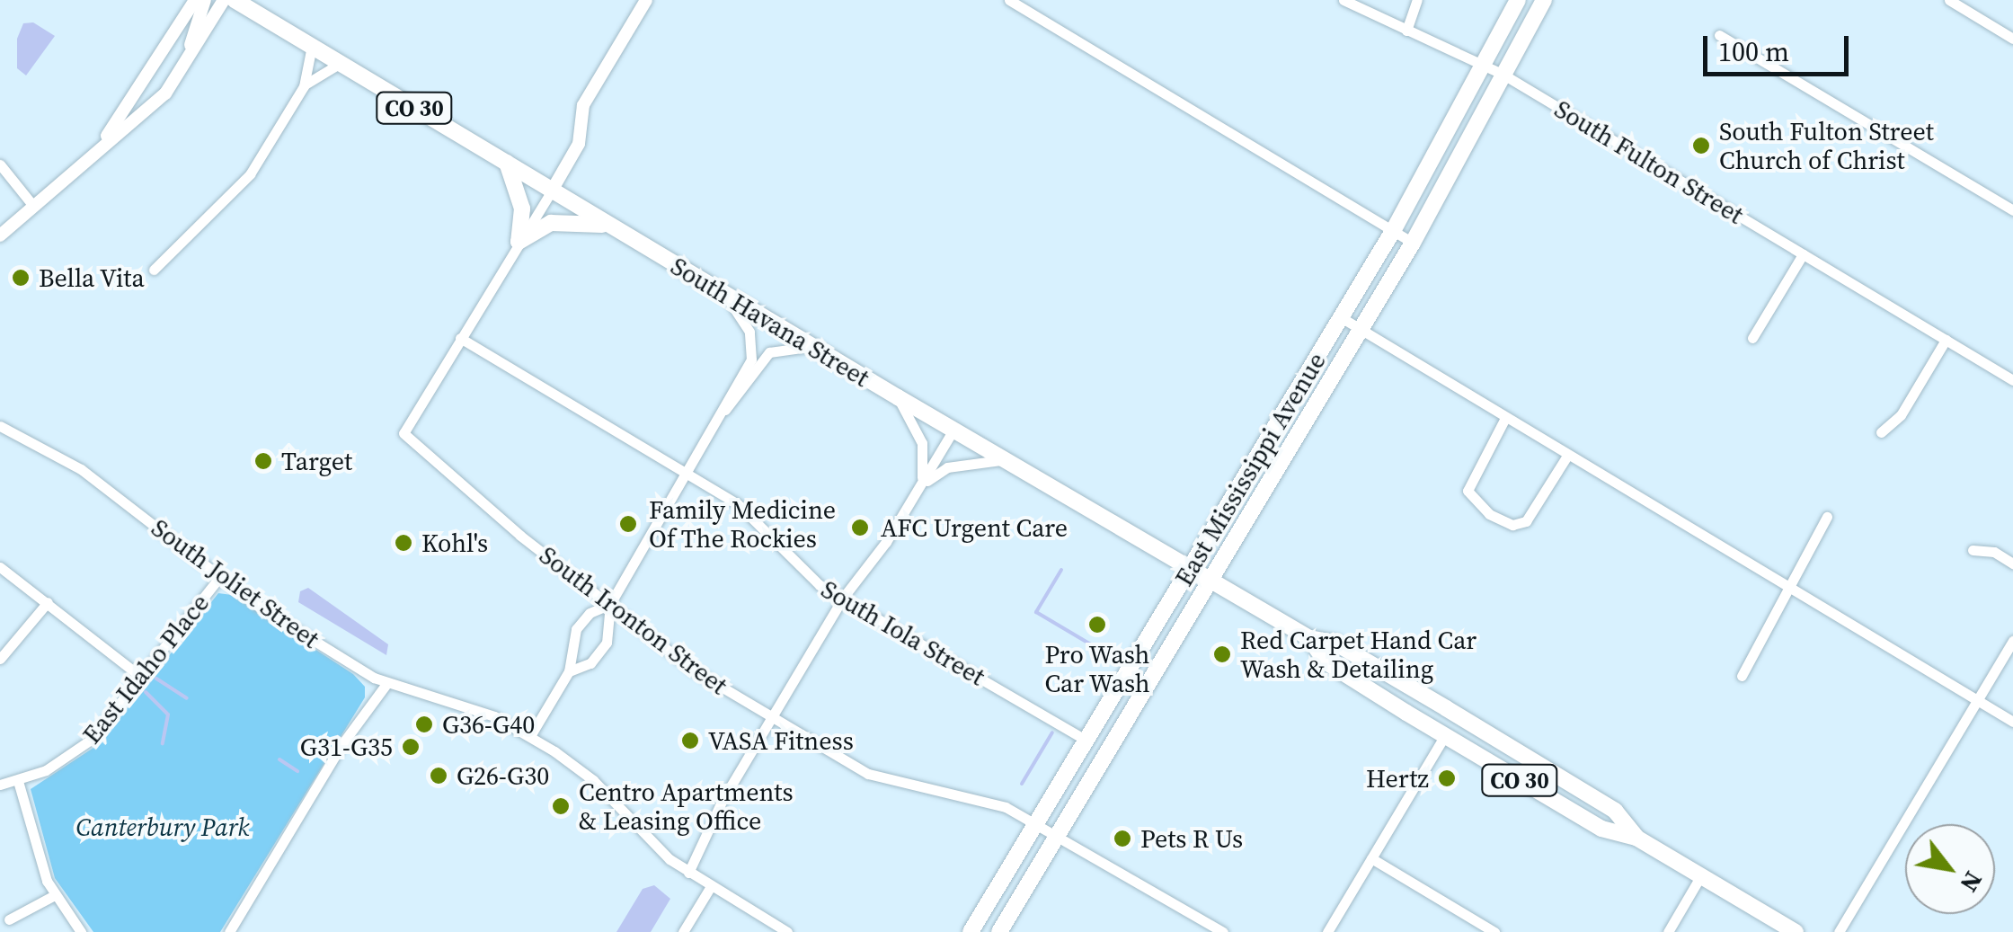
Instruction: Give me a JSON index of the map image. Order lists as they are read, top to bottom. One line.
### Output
{"streets":{"main road":["CO 30","South Havana Street","East Mississippi Avenue"],"street":["South Fulton Street","South Joliet Street","South Ironton Street","South Iola Street","East Idaho Place"]},"crossings":[["South Fulton Street","East Mississippi Avenue"],["South Havana Street","East Mississippi Avenue"],["East Mississippi Avenue","South Ironton Street"],["East Mississippi Avenue","South Iola Street"],["South Joliet Street","East Idaho Place"],["South Ironton Street","South Iola Street"]],"parks":["Canterbury Park"],"places":["South Fulton Street Church of Christ","Bella Vita","Target","Family Medicine Of The Rockies","AFC Urgent Care","Kohl's","Pro Wash Car Wash","Red Carpet Hand Car Wash & Detailing","G36-G40","VASA Fitness","G31-G35","G26-G30","Hertz","Centro Apartments & Leasing Office","Pets R Us"],"scale_bar":"100 m","north":"bottom right"}
